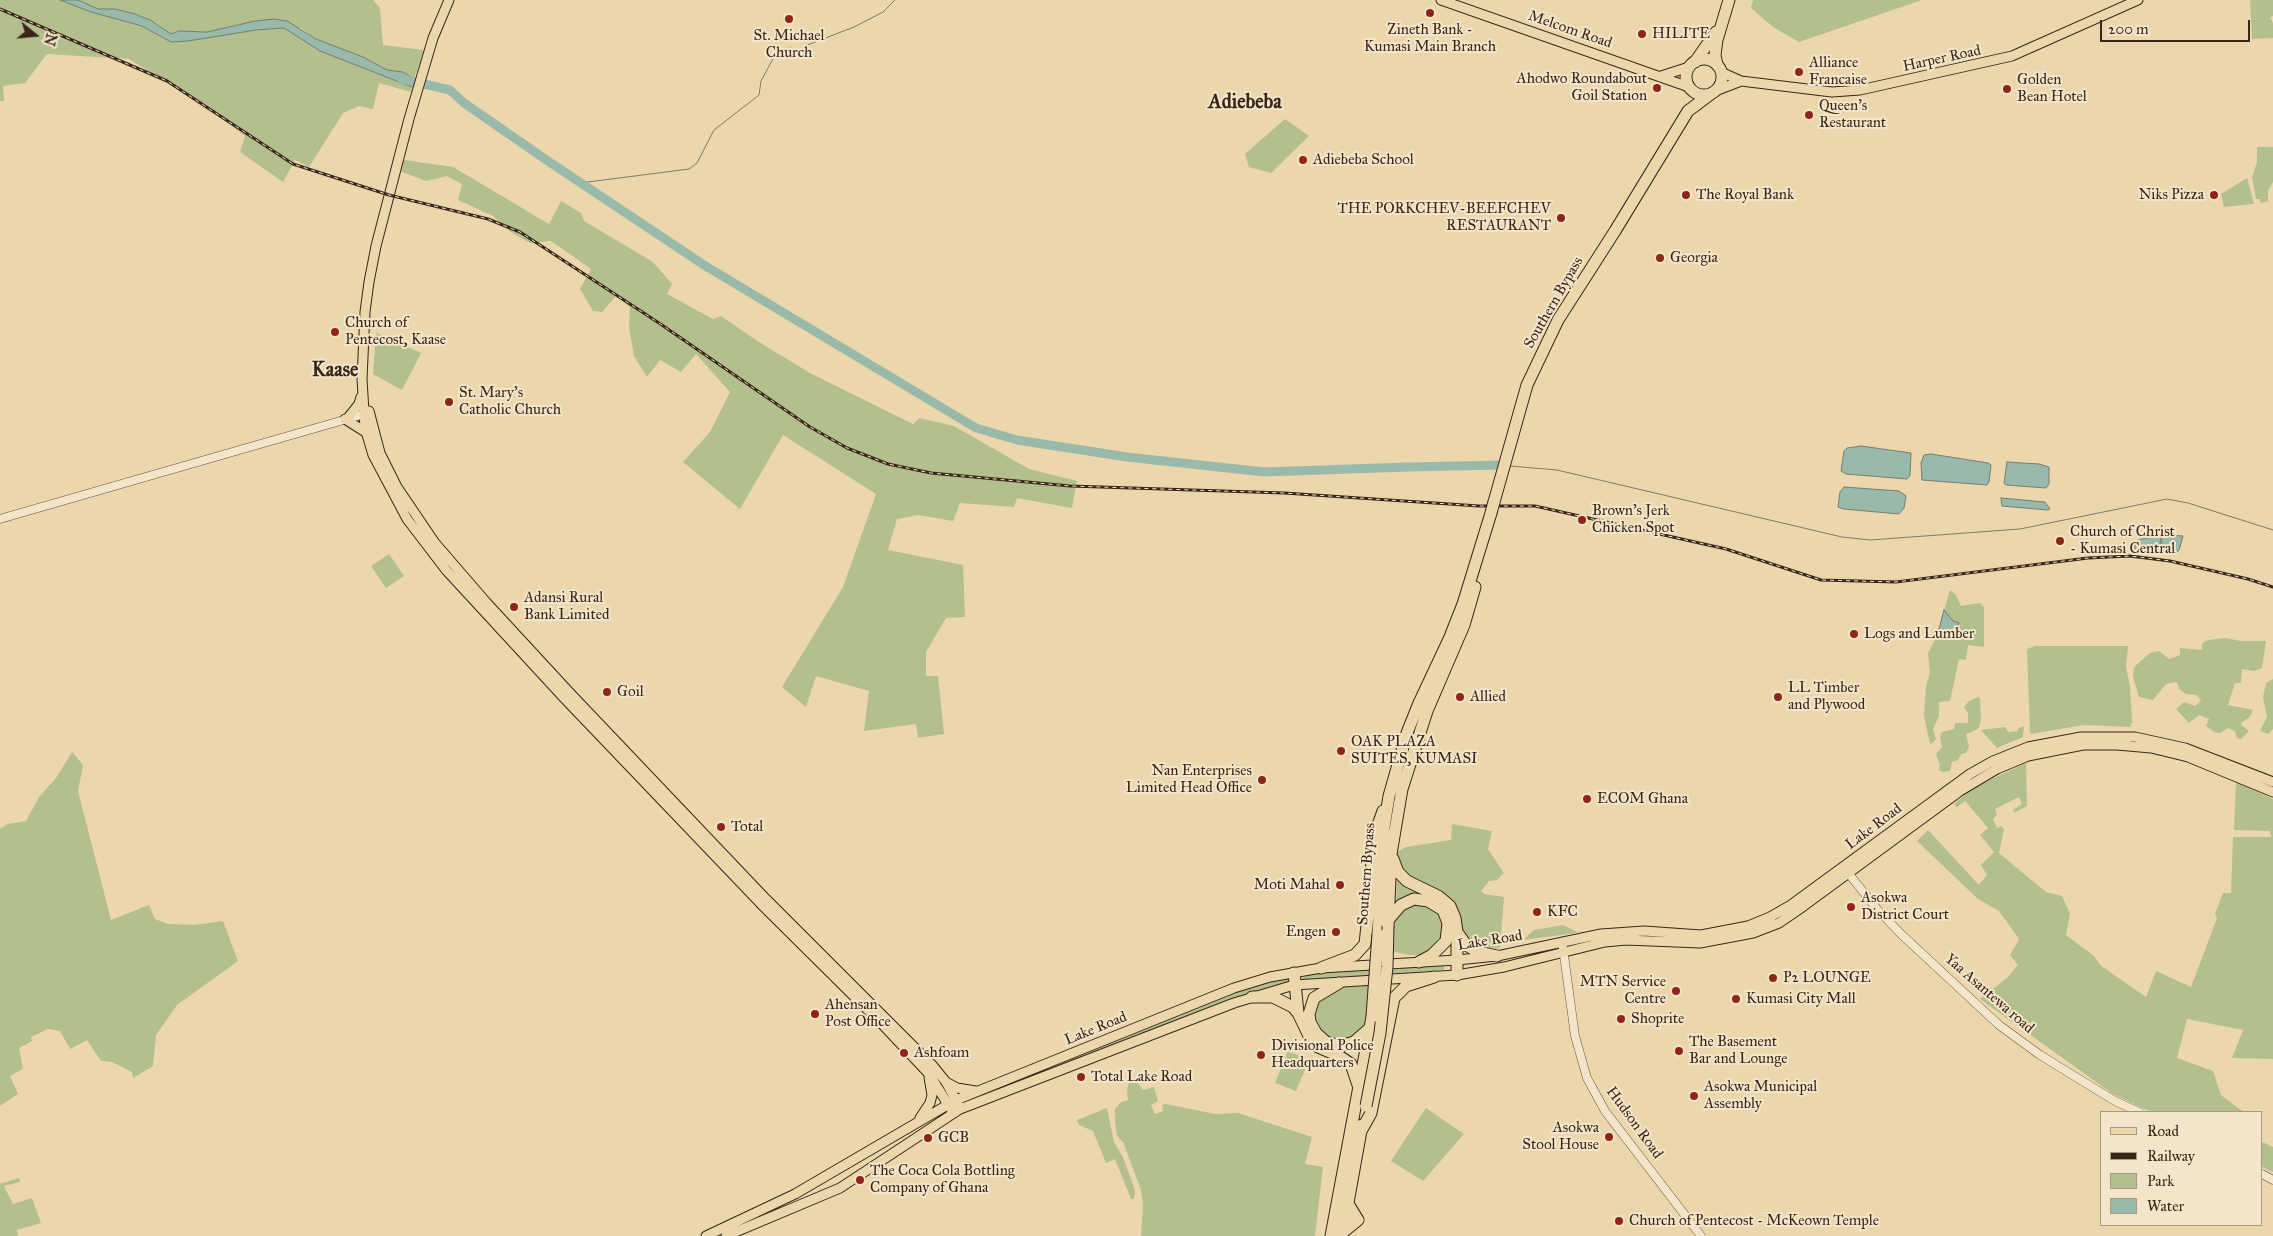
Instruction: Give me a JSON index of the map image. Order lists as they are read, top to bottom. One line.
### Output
{"streets":{"highway":["Southern Bypass"],"main road":["Melcom Road","Harper Road","Lake Road"],"street":["Yaa Asantewa road","Hudson Road"]},"crossings":[["Melcom Road","Harper Road"],["Melcom Road","Southern Bypass"],["Harper Road","Southern Bypass"],["Lake Road","Yaa Asantewa road"],["Lake Road","Hudson Road"]],"districts":["Adiebeba","Kaase"],"places":["Zineth Bank - Kumasi Main Branch","St. Michael Church","HILITE","Alliance Francaise","Ahodwo Roundabout Goil Station","Golden Bean Hotel","Queen's Restaurant","Adiebeba School","The Royal Bank","Niks Pizza","THE PORKCHEV-BEEFCHEV RESTAURANT","Georgia","Church of Pentecost, Kaase","St. Mary's Catholic Church","Brown's Jerk Chicken Spot","Church of Christ - Kumasi Central","Adansi Rural Bank Limited","Logs and Lumber","Goil","Allied","LL Timber and Plywood","OAK PLAZA SUITES, KUMASI","Nan Enterprises Limited Head Office","ECOM Ghana","Total","Moti Mahal","Asokwa District Court","KFC","Engen","P2 LOUNGE","MTN Service Centre","Kumasi City Mall","Ahensan Post Office","Shoprite","The Basement Bar and Lounge","Ashfoam","Divisional Police Headquarters","Total Lake Road","Asokwa Municipal Assembly","Asokwa Stool House","GCB","The Coca Cola Bottling Company of Ghana","Church of Pentecost - McKeown Temple"],"legend":["Road","Railway","Park","Water"],"scale_bar":"200 m","north":"right"}
